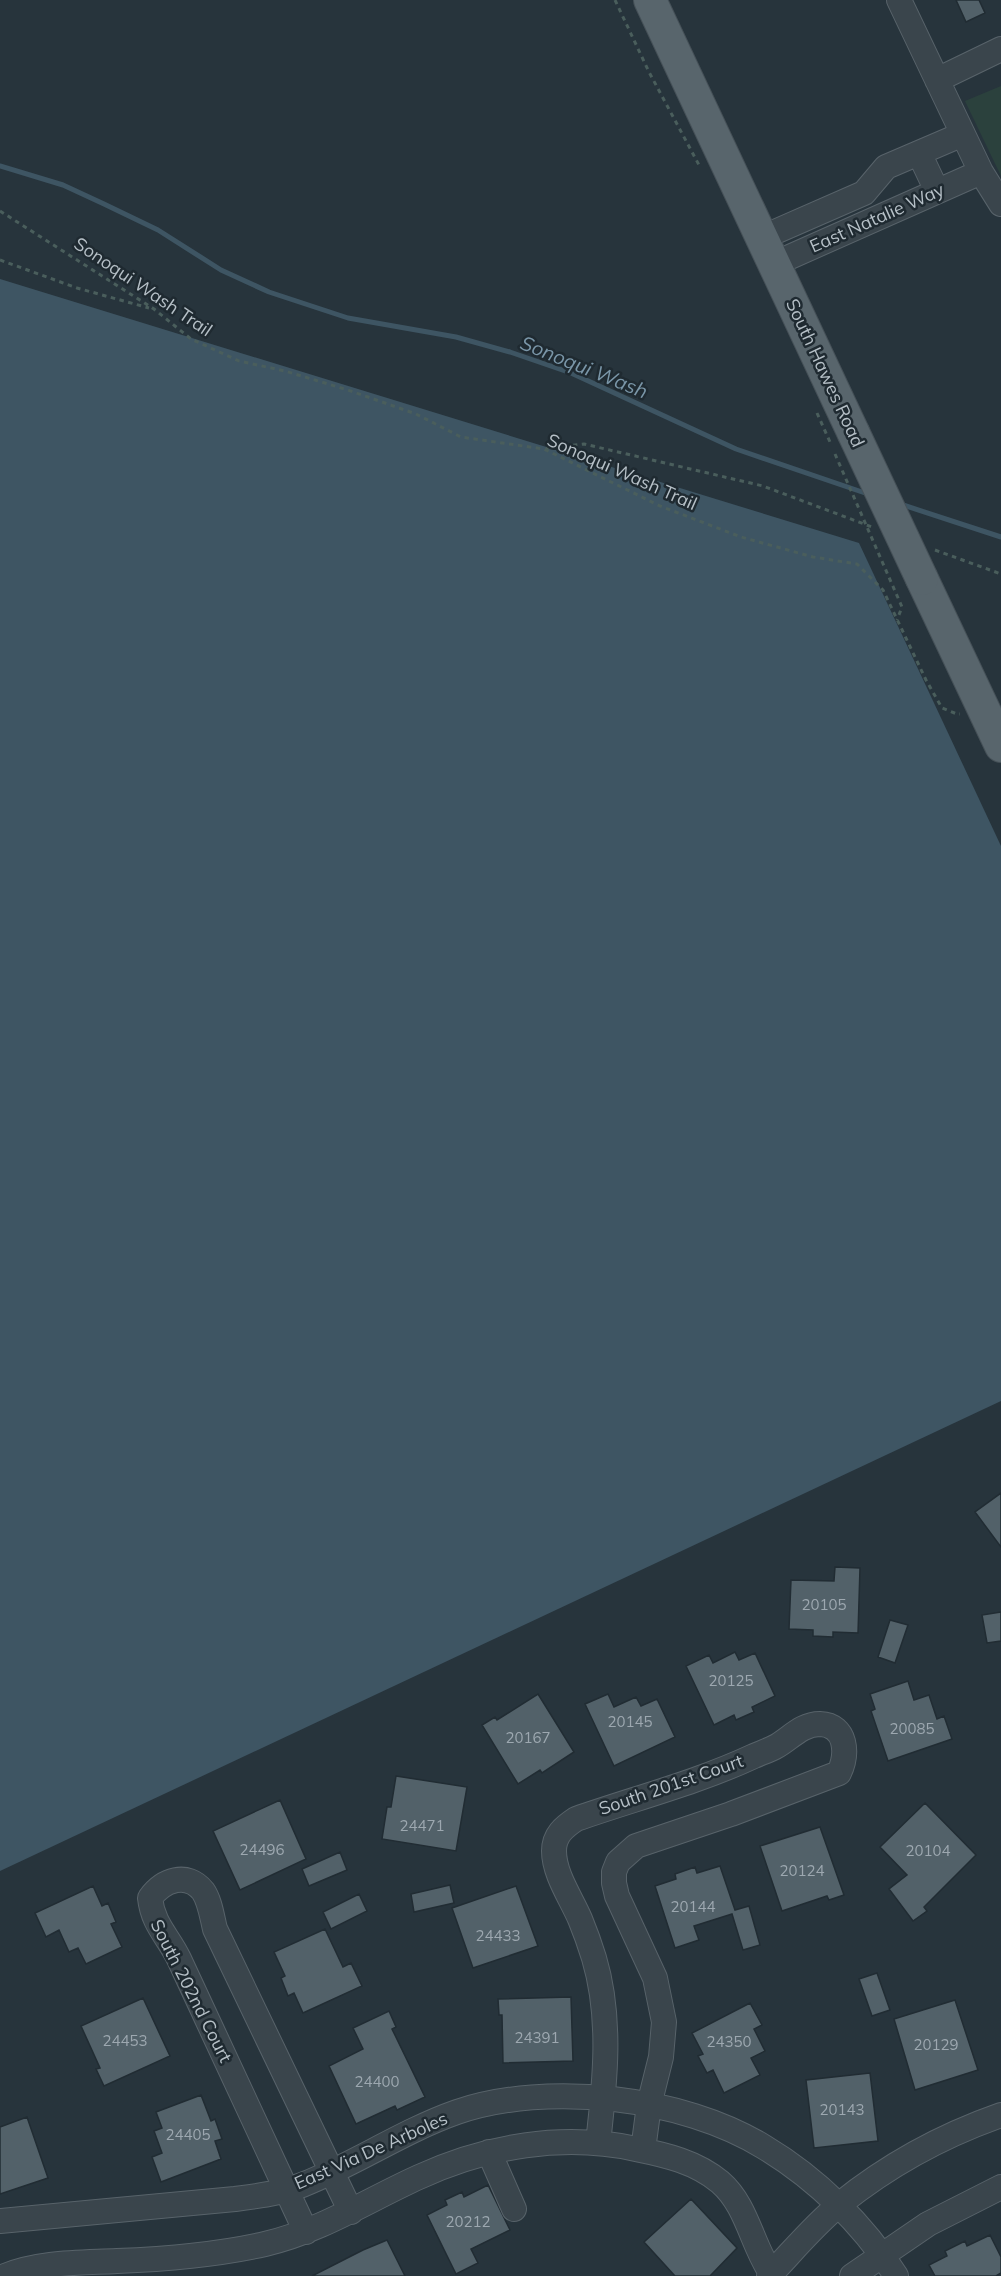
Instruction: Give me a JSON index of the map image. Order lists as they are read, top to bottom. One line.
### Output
{"streets":{"main road":["South Hawes Road"],"street":["East Natalie Way","South 201st Court","South 202nd Court","East Via De Arboles"],"path":["Sonoqui Wash Trail"]},"crossings":[["East Natalie Way","South Hawes Road"],["Sonoqui Wash Trail","South Hawes Road"],["South 201st Court","East Via De Arboles"],["South 202nd Court","East Via De Arboles"]],"water":["Sonoqui Wash"],"house_numbers":["20105","20125","20145","20085","20167","24471","24496","20104","20124","20144","24433","24391","24453","24350","20129","24400","20143","24405","20212"]}
